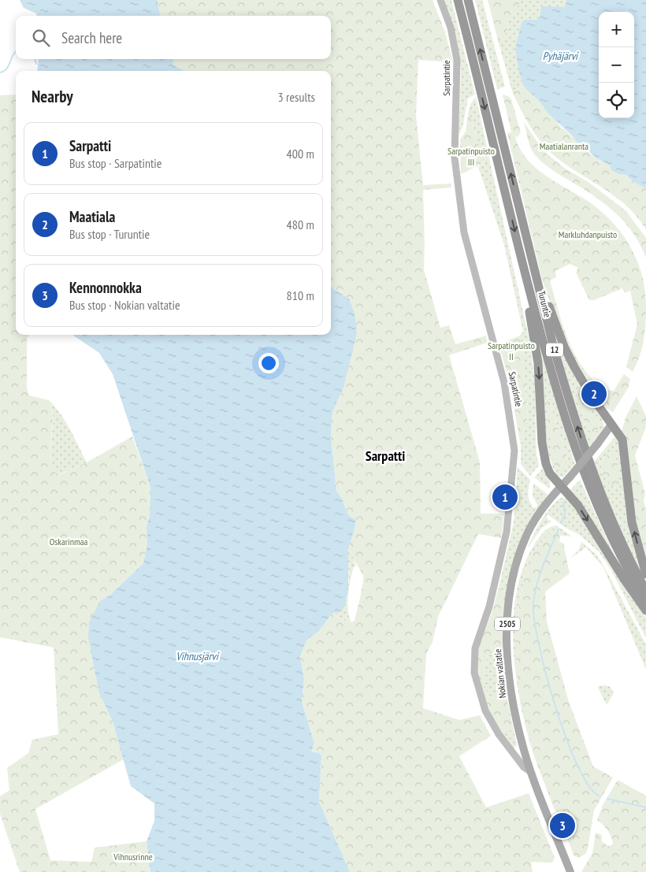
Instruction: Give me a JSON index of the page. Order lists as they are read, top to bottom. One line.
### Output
{"streets":{"highway":["Turuntie","12"],"main road":["Sarpatintie","2505","Nokian valtatie"]},"crossings":[["Sarpatintie","Nokian valtatie"]],"districts":["Sarpatti"],"water":["Pyhäjärvi","Vihnusjärvi"],"parks":["Maatialanranta","Sarpatinpuisto III","Markluhdanpuisto","Sarpatinpuisto II","Oskarinmaa","Vihnusrinne"],"page":{"map_buttons":["+","−"],"search":"Search here","heading":["Nearby","3 results"],"list":[{"mark":"1","name":"Sarpatti","note":"Bus stop · Sarpatintie","value":"400 m"},{"mark":"2","name":"Maatiala","note":"Bus stop · Turuntie","value":"480 m"},{"mark":"3","name":"Kennonnokka","note":"Bus stop · Nokian valtatie","value":"810 m"}],"pins":["2","1","3"]}}
